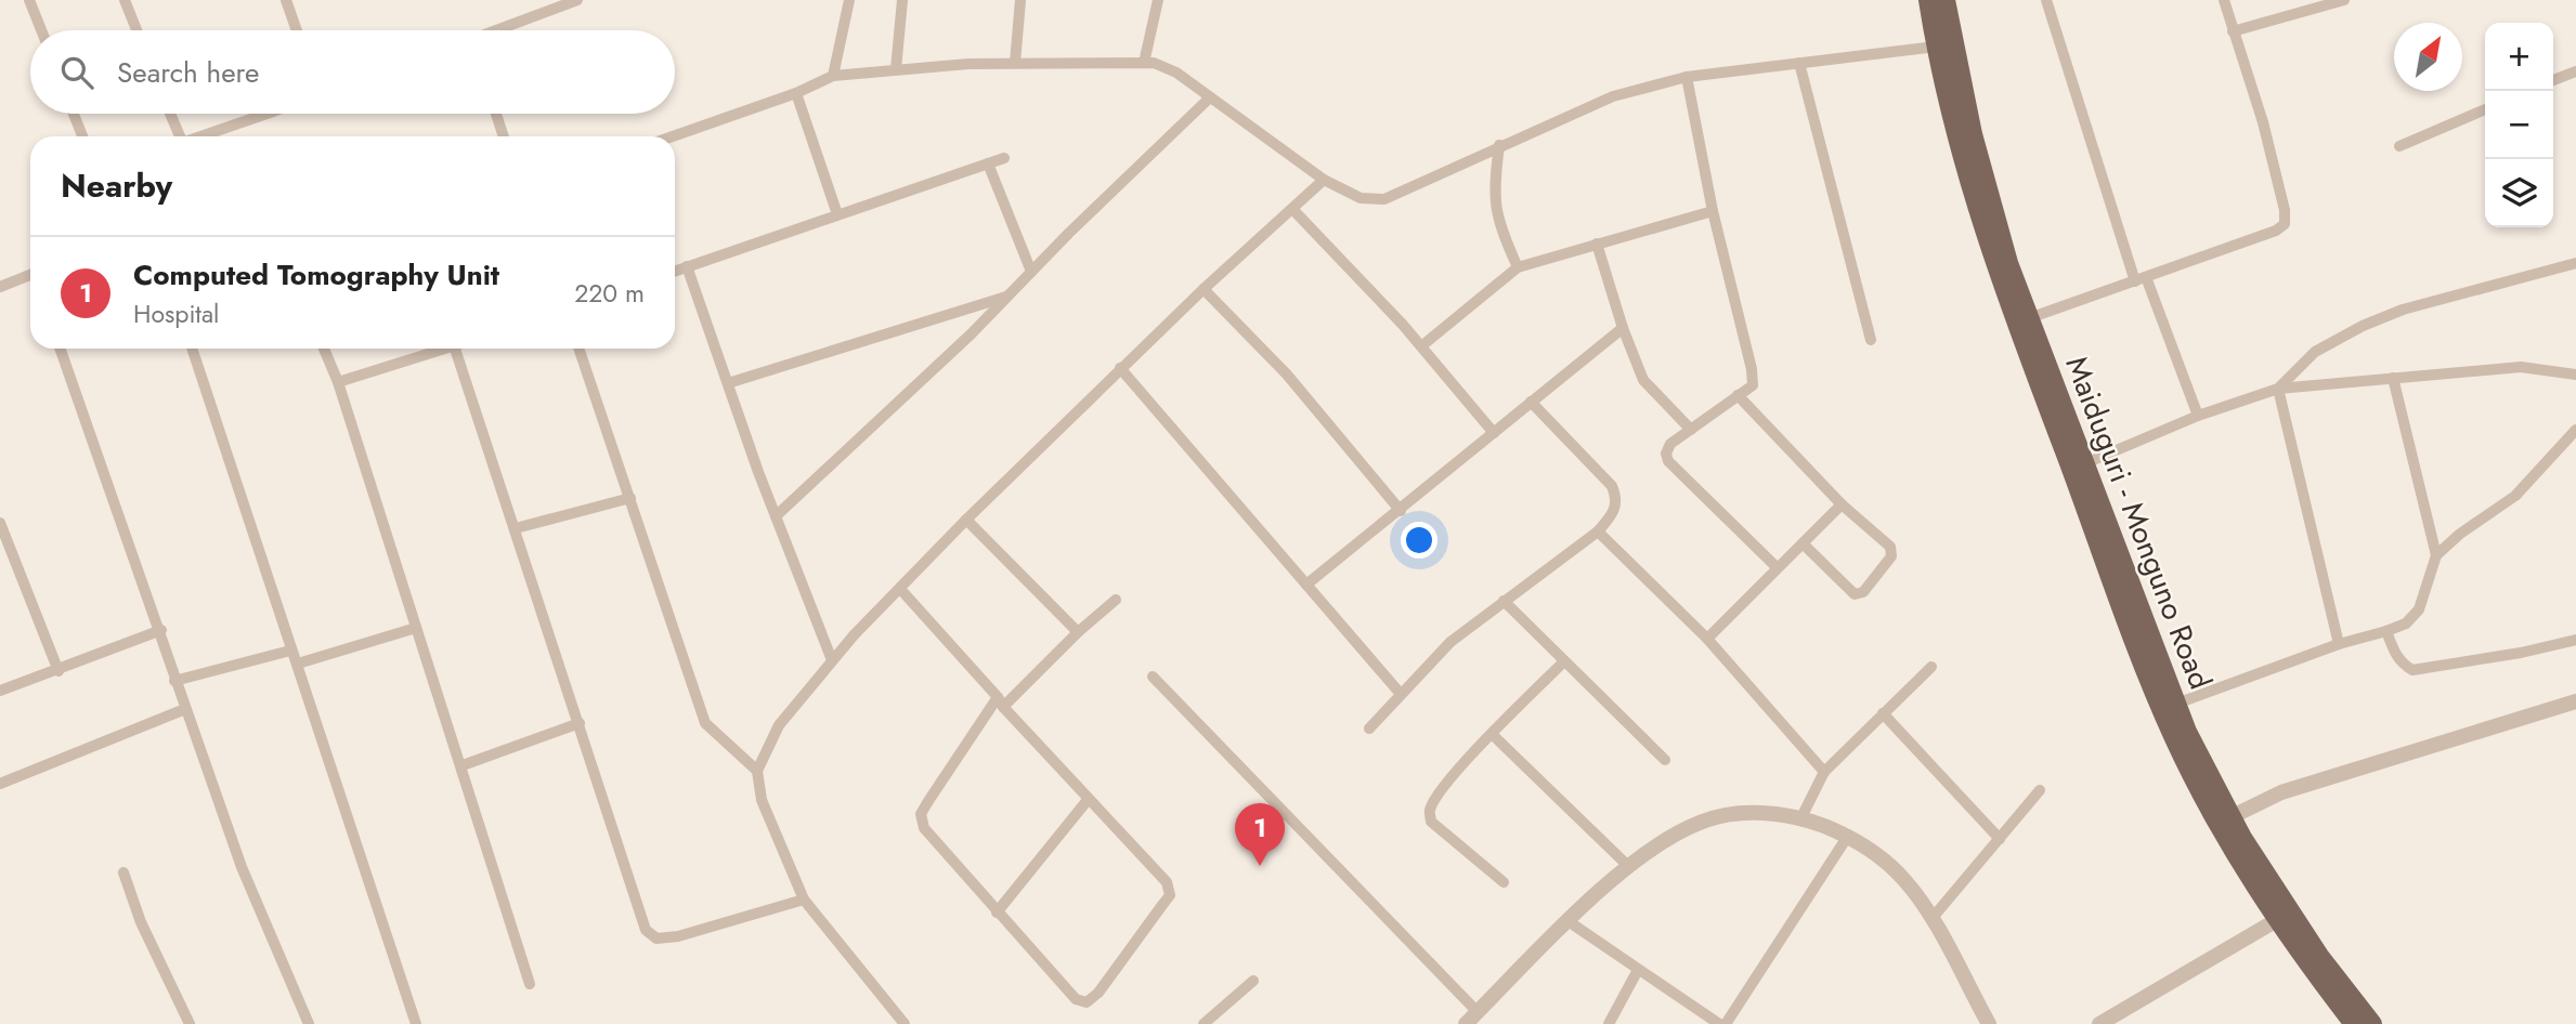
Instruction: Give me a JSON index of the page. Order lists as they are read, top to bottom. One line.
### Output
{"streets":{"main road":["Maiduguri - Monguno Road"]},"north":"top right","page":{"map_buttons":["+","−"],"search":"Search here","heading":"Nearby","list":[{"mark":"1","name":"Computed Tomography Unit","note":"Hospital","value":"220 m"}],"pins":"1"}}
